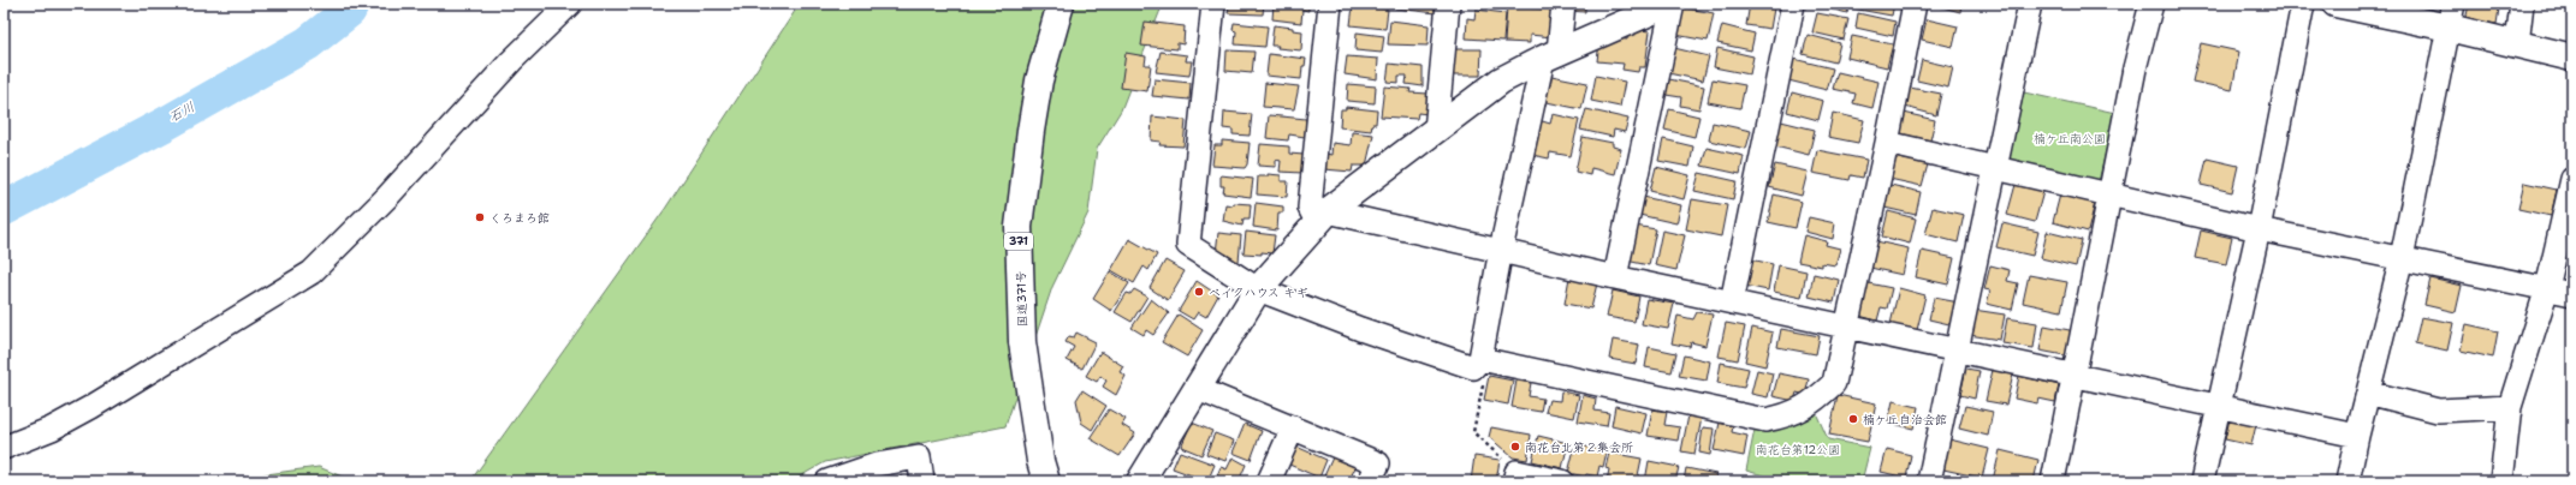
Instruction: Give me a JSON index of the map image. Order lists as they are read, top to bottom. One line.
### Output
{"streets":{"main road":["371","国道371号"]},"water":["石川"],"parks":["楠ケ丘南公園","南花台第12公園"],"places":["くろまろ館","ベイクハウス キギ","楠ケ丘自治会館","南花台北第２集会所"]}
